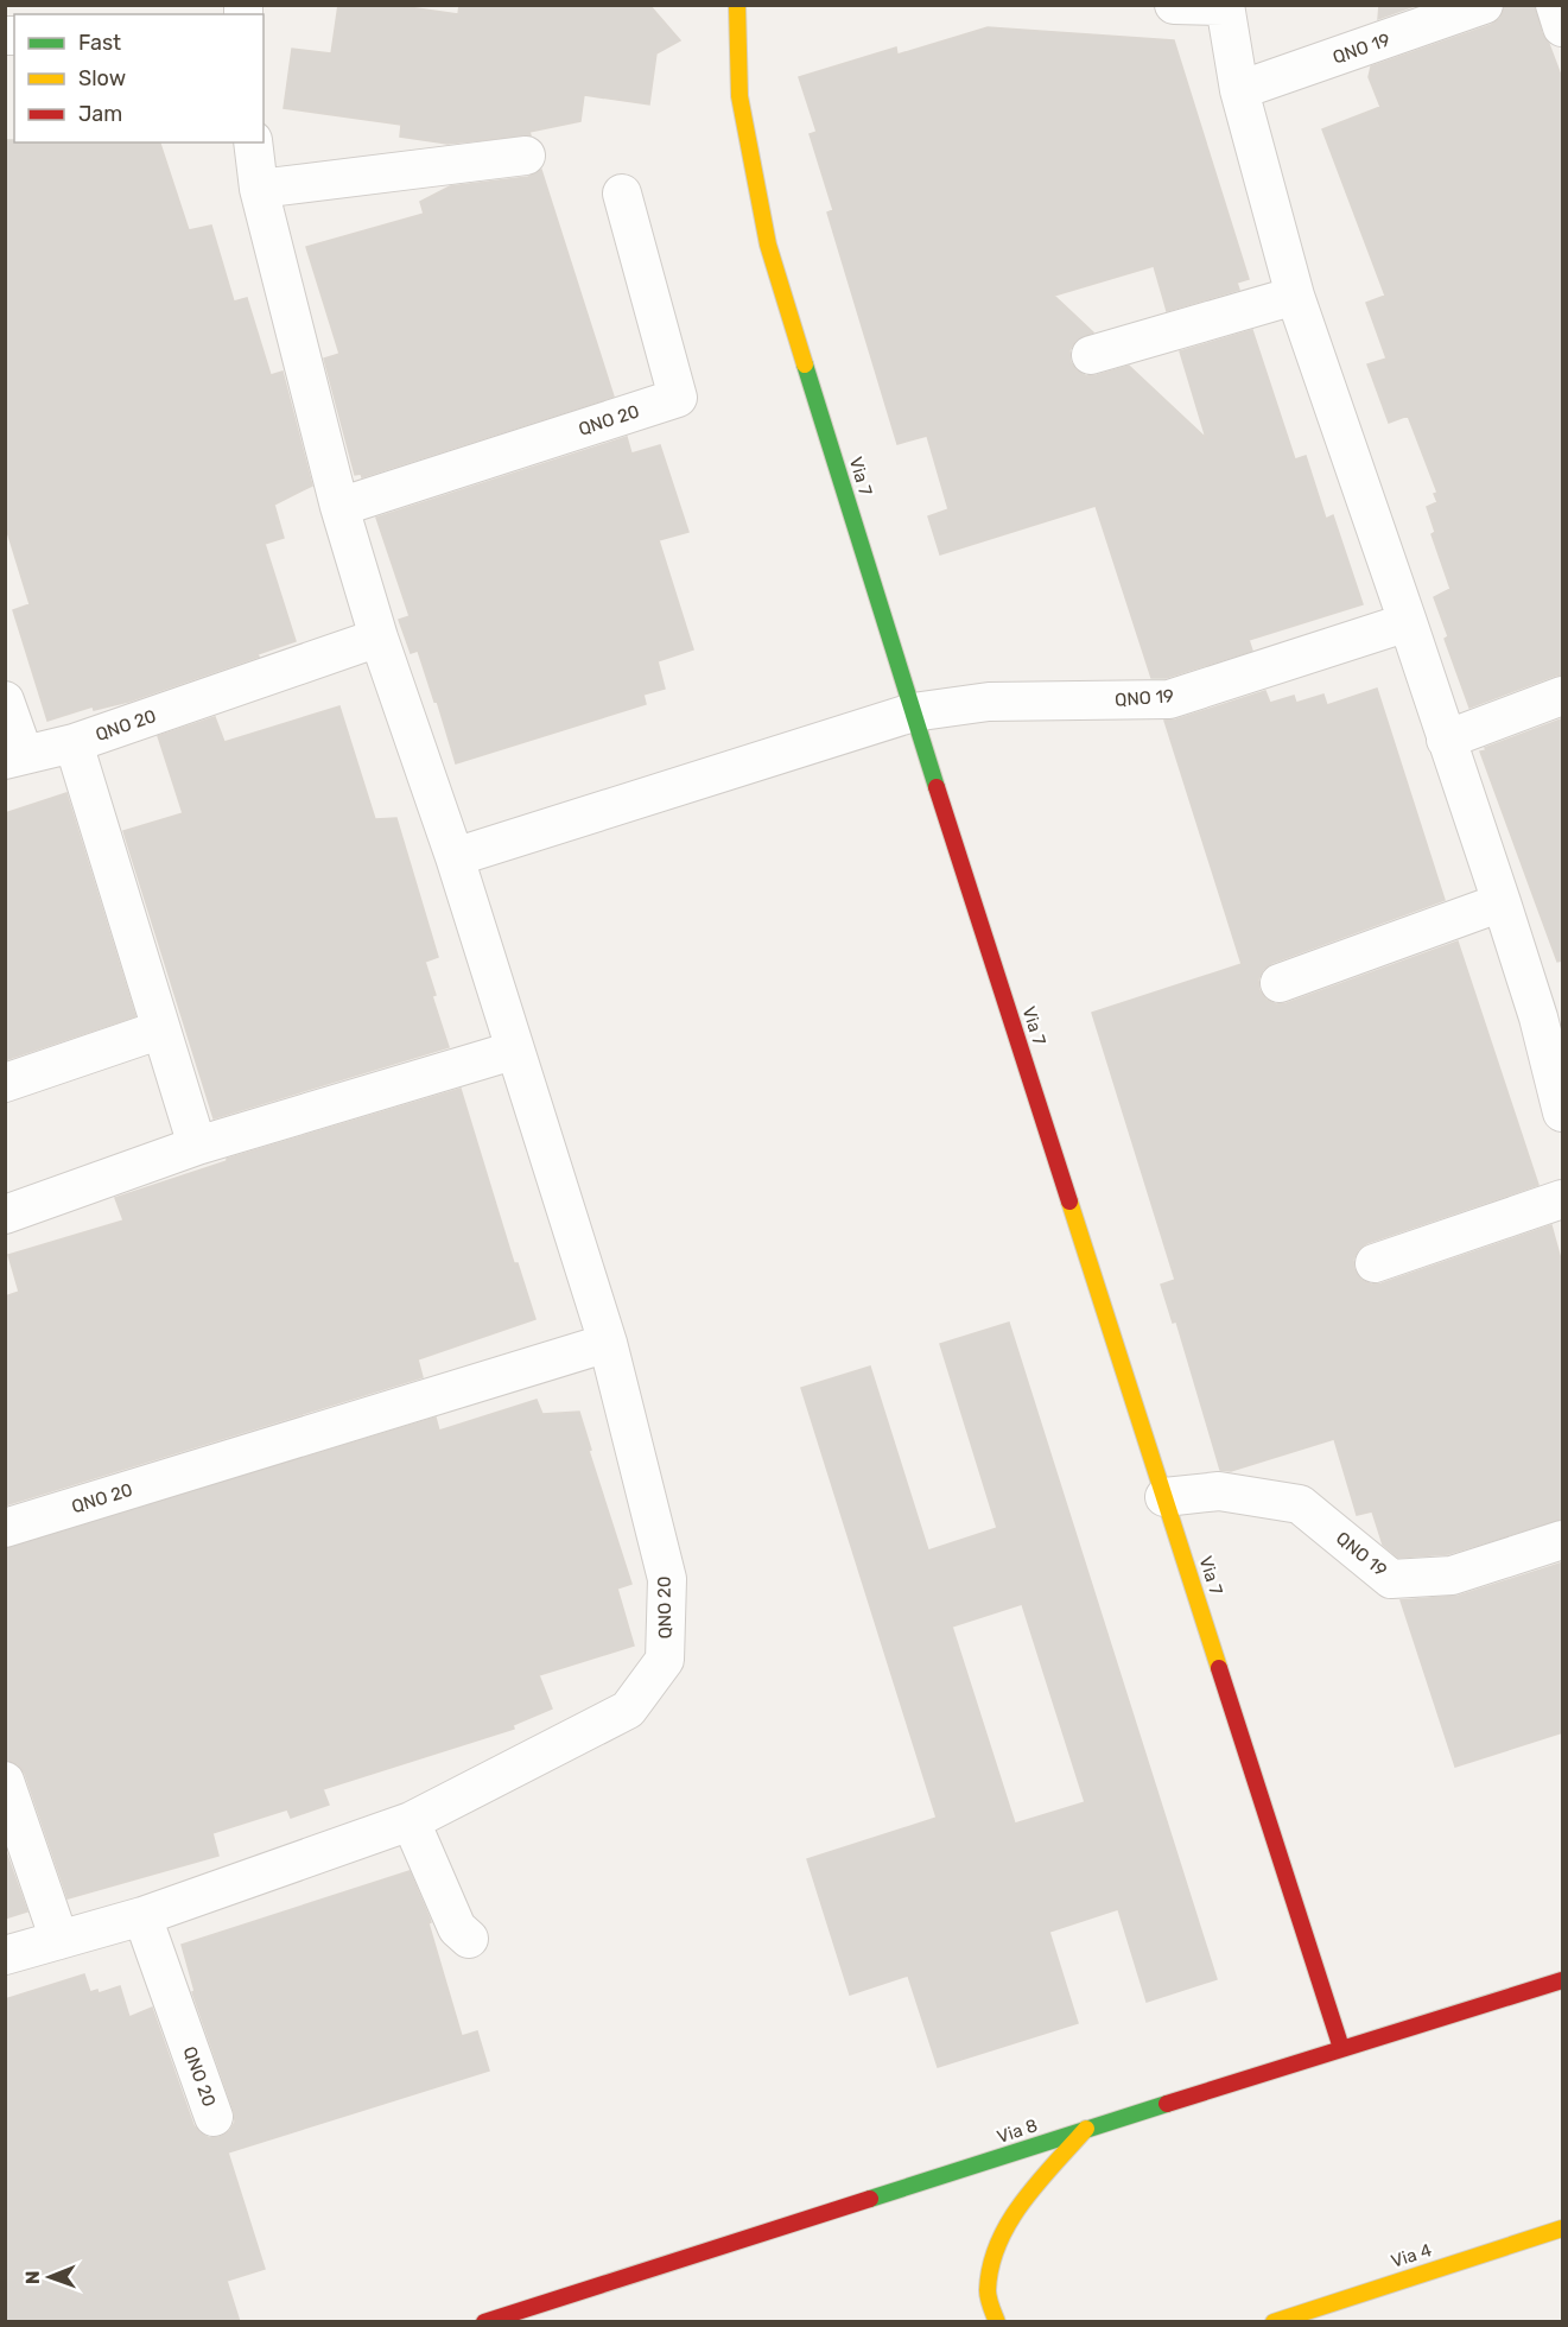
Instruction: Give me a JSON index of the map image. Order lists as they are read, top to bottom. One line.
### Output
{"streets":{"main road":["Via 7","Via 8","Via 4"],"street":["QNO 19","QNO 20"]},"crossings":[["QNO 19","Via 7"],["Via 7","Via 8"]],"legend":["Fast","Slow","Jam"],"north":"left"}
